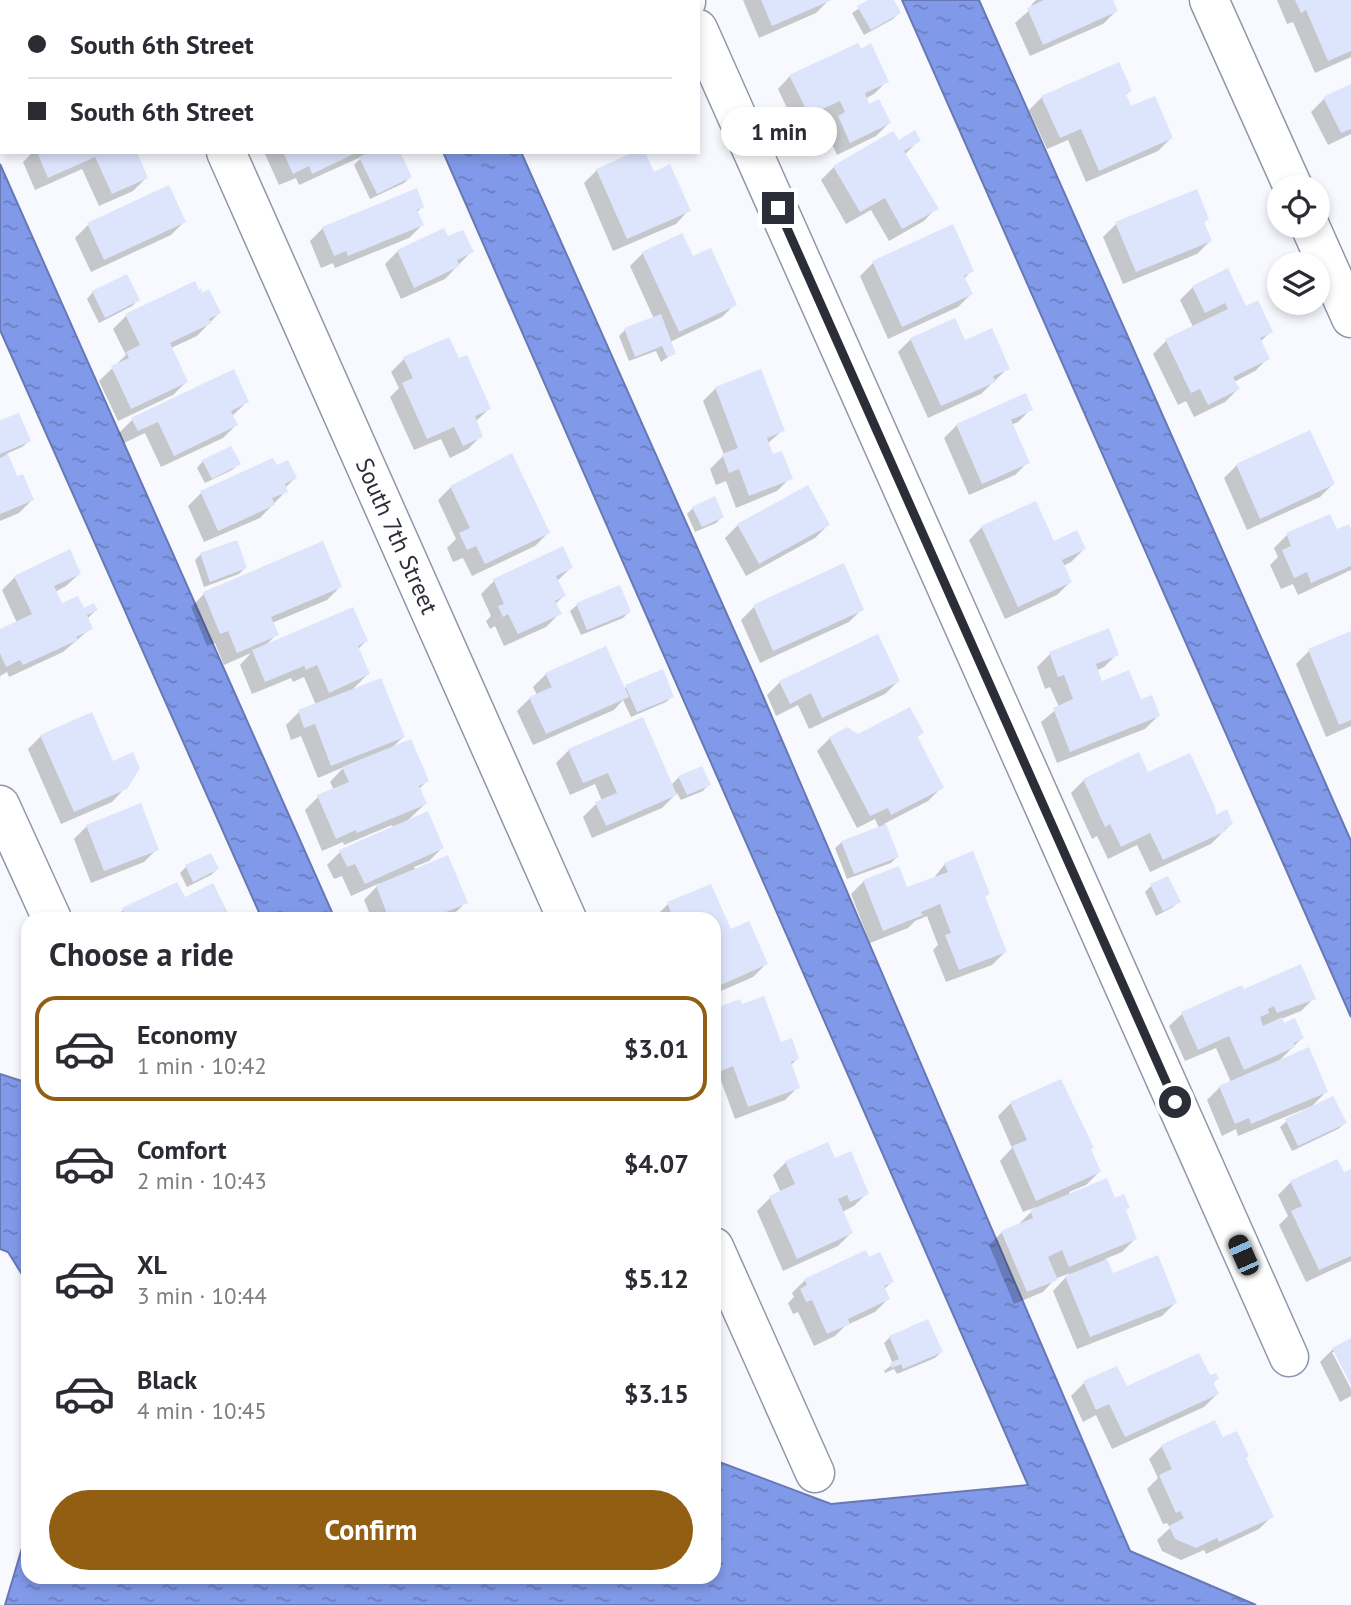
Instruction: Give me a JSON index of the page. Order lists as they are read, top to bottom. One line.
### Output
{"streets":{"street":["South 7th Street"]},"page":{"banner":["South 6th Street","South 6th Street"],"bubble":"1 min","heading":"Choose a ride","list":[{"name":"Economy","note":"1 min · 10:42","value":"$3.01"},{"name":"Comfort","note":"2 min · 10:43","value":"$4.07"},{"name":"XL","note":"3 min · 10:44","value":"$5.12"},{"name":"Black","note":"4 min · 10:45","value":"$3.15"}],"buttons":"Confirm"}}
